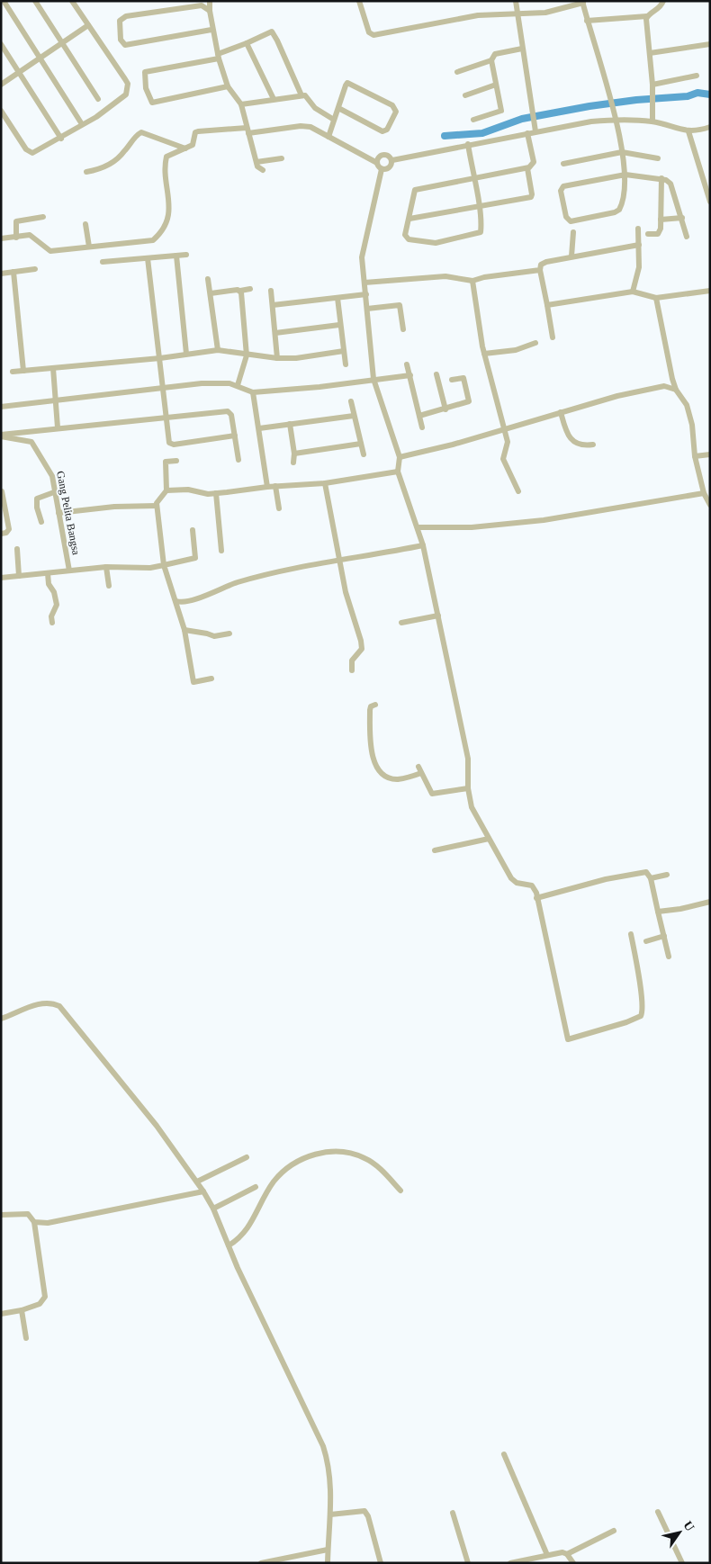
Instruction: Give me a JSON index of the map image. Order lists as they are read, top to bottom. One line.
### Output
{"streets":{"street":["Gang Pelita Bangsa"]},"north":"top right"}
